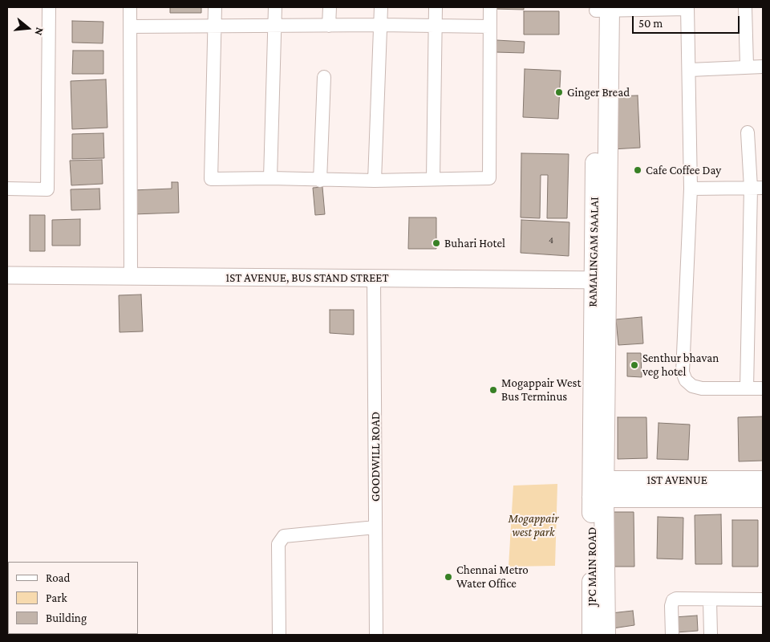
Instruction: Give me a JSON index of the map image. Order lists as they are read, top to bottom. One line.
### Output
{"streets":{"main road":["1ST AVENUE","JPC MAIN ROAD"],"street":["1ST AVENUE, BUS STAND STREET","GOODWILL ROAD"]},"crossings":[["1ST AVENUE, BUS STAND STREET","GOODWILL ROAD"],["1ST AVENUE","JPC MAIN ROAD"]],"parks":["Mogappair west park"],"places":["Ginger Bread","Cafe Coffee Day","Buhari Hotel","Senthur bhavan veg hotel","Mogappair West Bus Terminus","Chennai Metro Water Office"],"house_numbers":["4"],"legend":["Road","Park","Building"],"scale_bar":"50 m","north":"right"}
